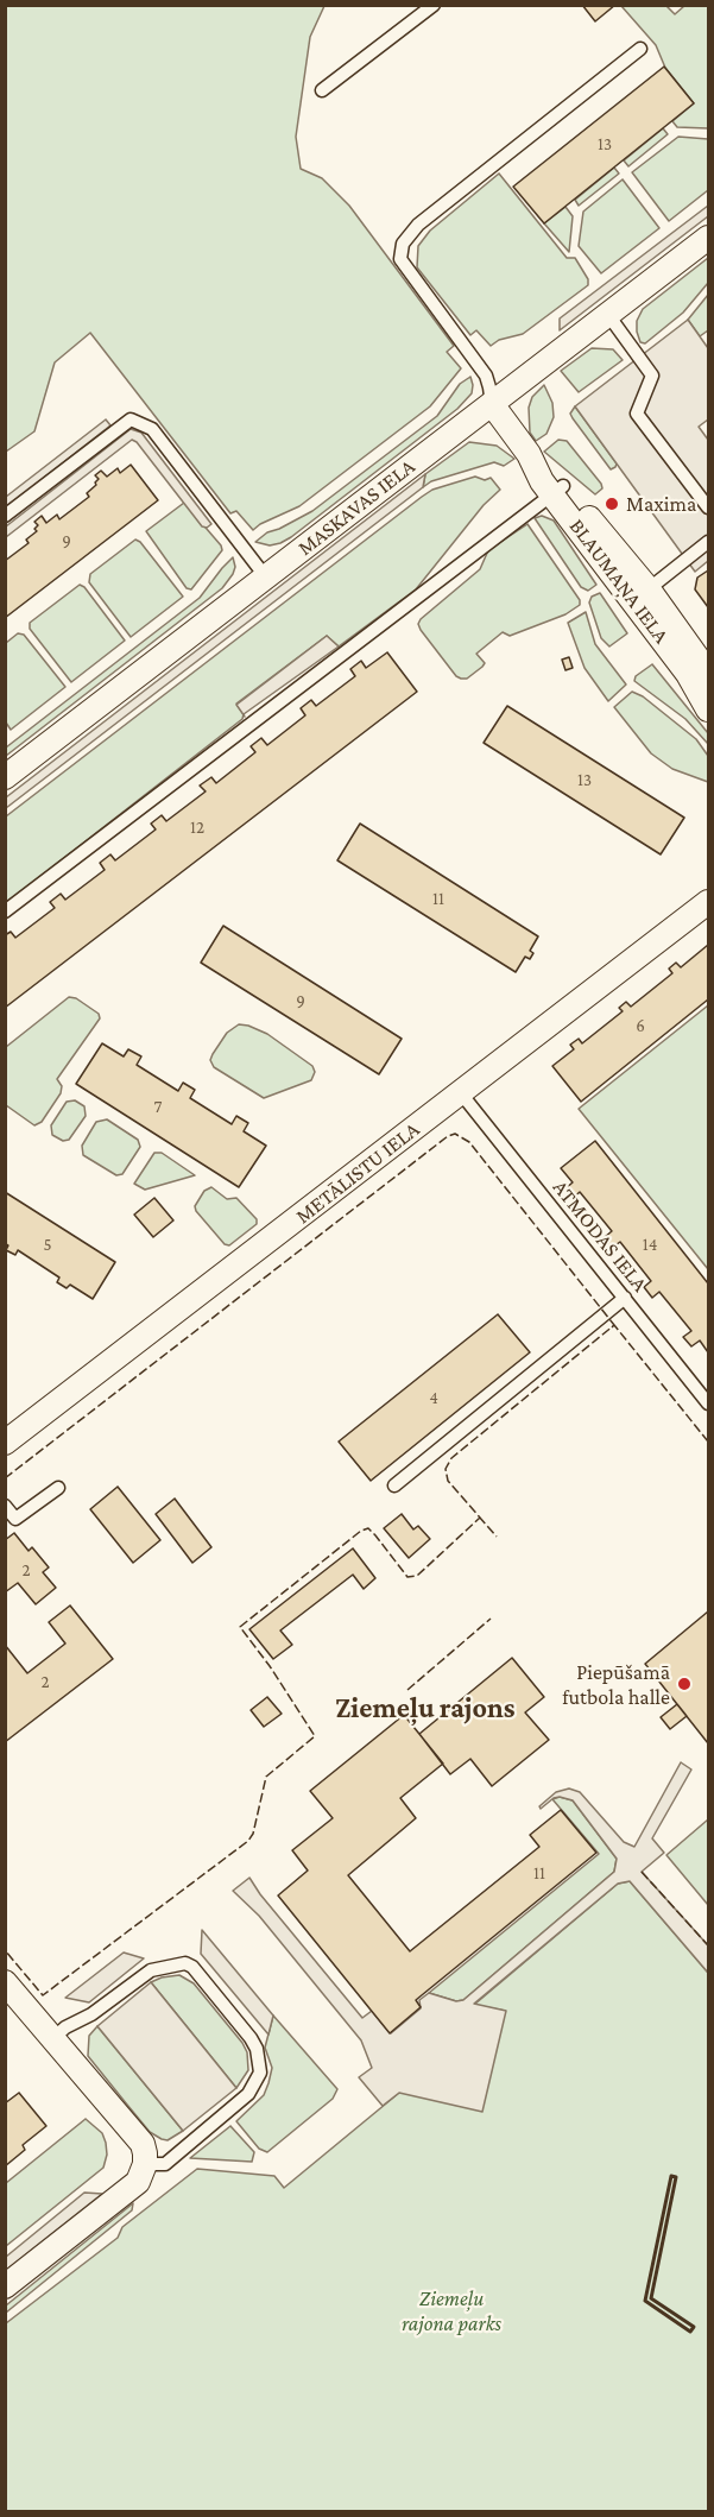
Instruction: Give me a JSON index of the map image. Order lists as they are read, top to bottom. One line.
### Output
{"streets":{"street":["MASKAVAS IELA","BLAUMAŅA IELA","METĀLISTU IELA"],"lane":["ATMODAS IELA"]},"crossings":[["MASKAVAS IELA","BLAUMAŅA IELA"],["METĀLISTU IELA","ATMODAS IELA"]],"districts":["Ziemeļu rajons"],"parks":["Ziemeļu rajona parks"],"places":["Maxima","Piepūšamā futbola halle"],"house_numbers":["13","9","13","12","11","9","6","7","5","14","4","2","2","11"]}
